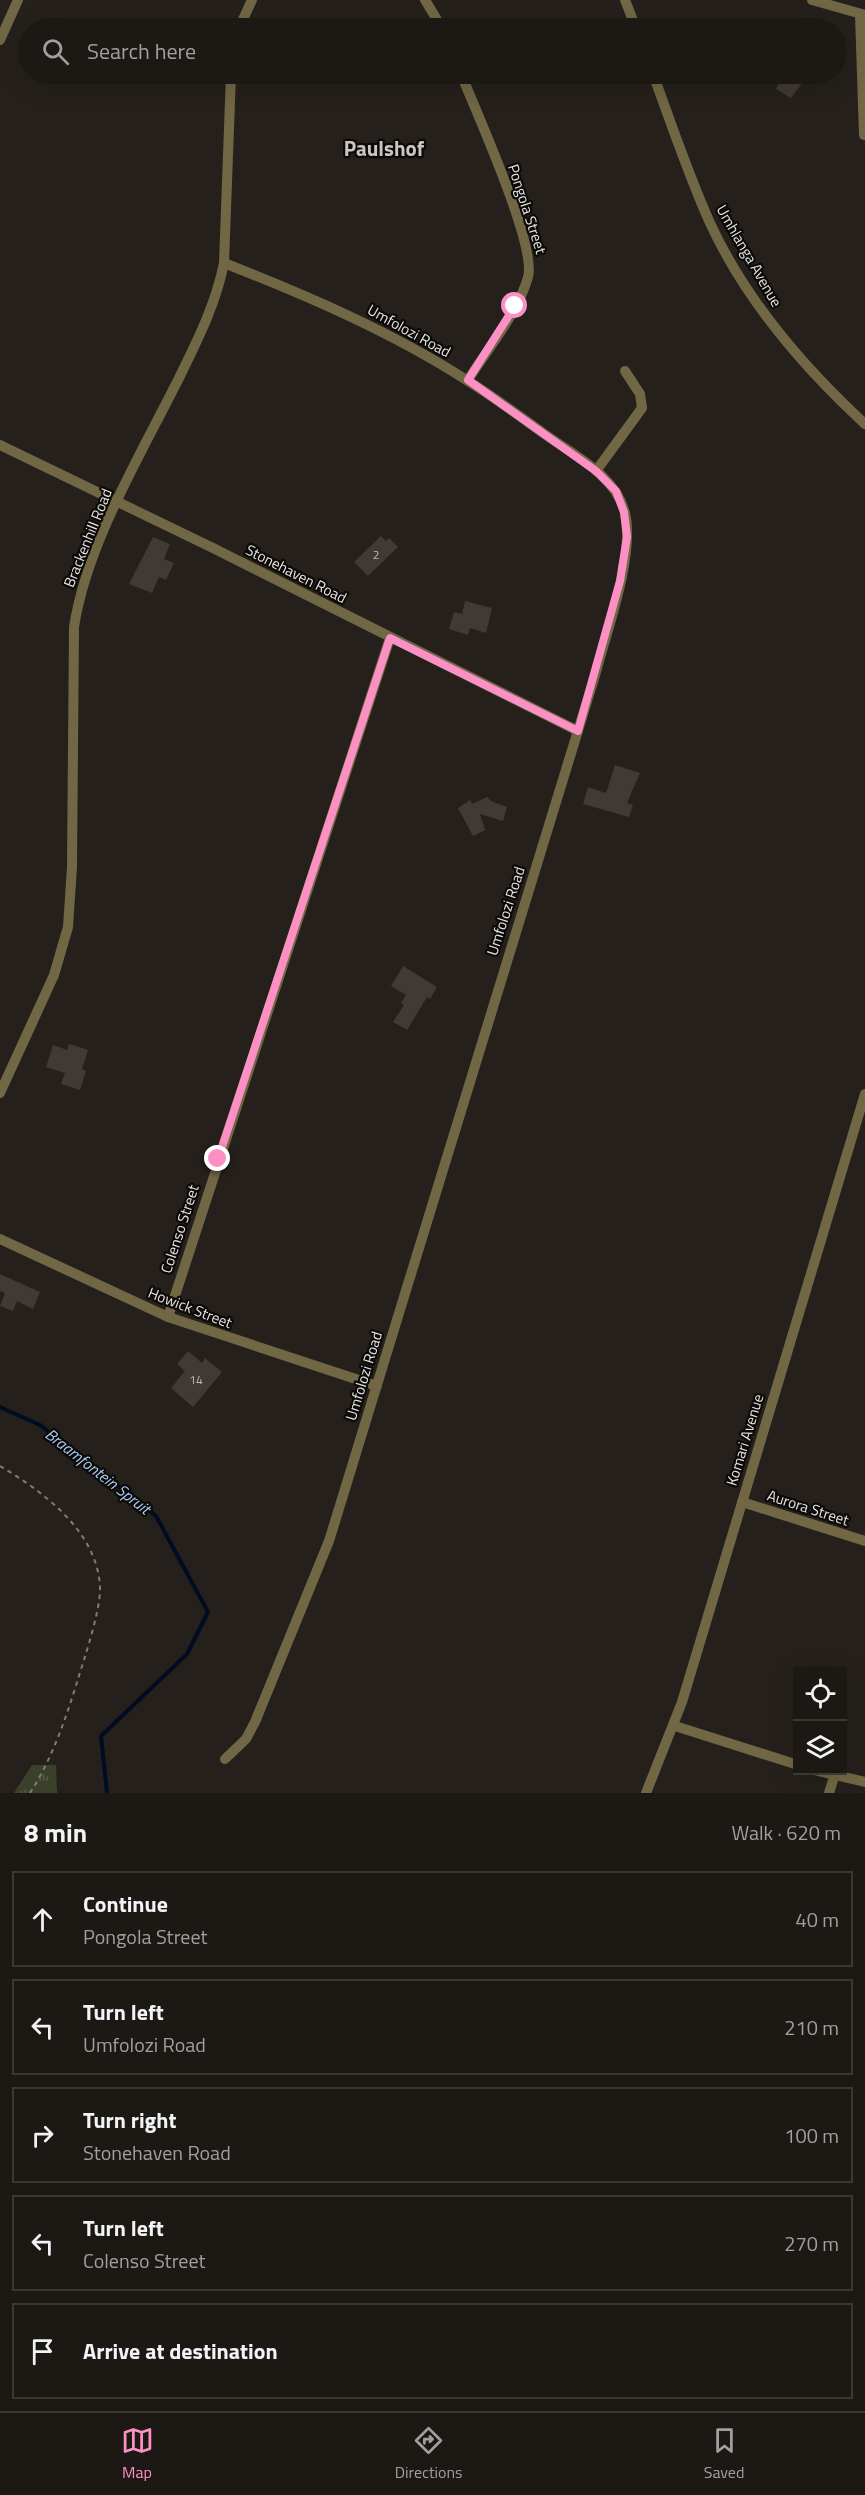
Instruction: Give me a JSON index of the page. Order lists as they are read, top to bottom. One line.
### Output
{"streets":{"street":["Pongola Street","Umhlanga Avenue","Umfolozi Road","Brackenhill Road","Stonehaven Road","Colenso Street","Howick Street","Komari Avenue","Aurora Street"]},"crossings":[["Pongola Street","Umfolozi Road"],["Umfolozi Road","Brackenhill Road"],["Umfolozi Road","Stonehaven Road"],["Umfolozi Road","Howick Street"],["Brackenhill Road","Stonehaven Road"],["Stonehaven Road","Colenso Street"],["Colenso Street","Howick Street"],["Komari Avenue","Aurora Street"]],"districts":["Paulshof"],"water":["Braamfontein Spruit"],"house_numbers":["2","14"],"page":{"search":"Search here","heading":["8 min","Walk · 620 m"],"list":[["Continue","Pongola Street","40 m"],["Turn left","Umfolozi Road","210 m"],["Turn right","Stonehaven Road","100 m"],["Turn left","Colenso Street","270 m"],"Arrive at destination"],"nav":["Map","Directions","Saved"]}}
